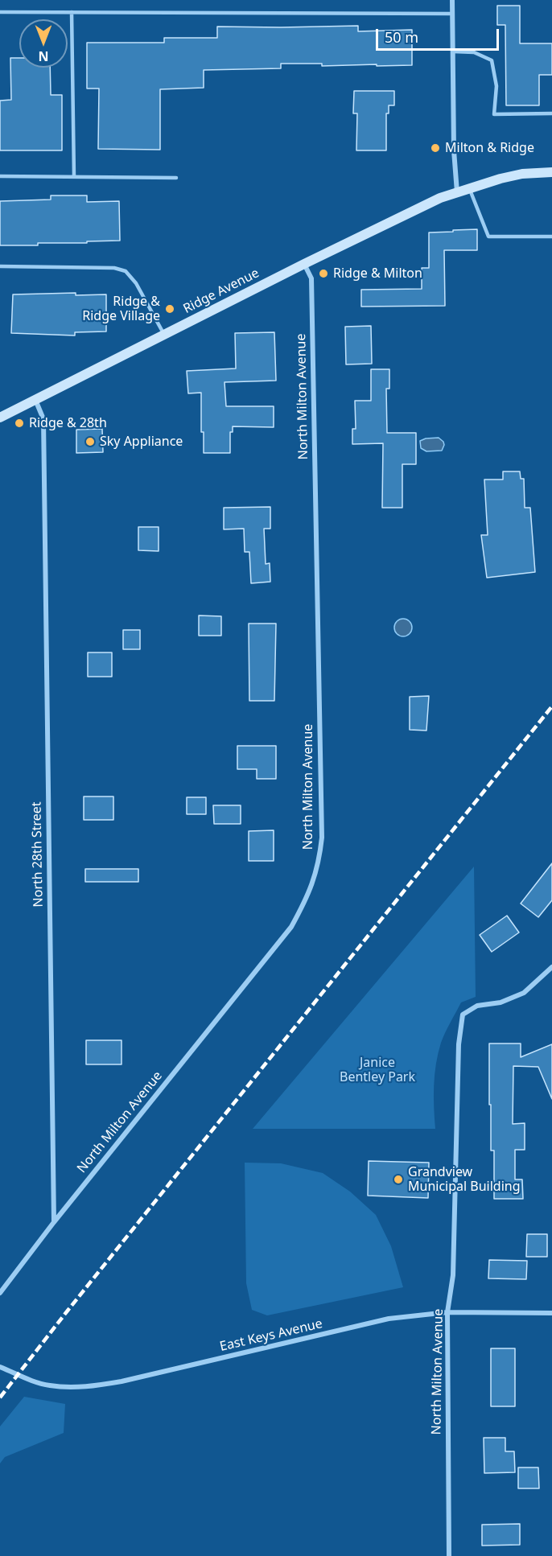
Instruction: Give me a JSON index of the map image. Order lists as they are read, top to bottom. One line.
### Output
{"streets":{"street":["Ridge Avenue","North Milton Avenue","North 28th Street","East Keys Avenue"]},"crossings":[["Ridge Avenue","North Milton Avenue"],["Ridge Avenue","North 28th Street"],["North Milton Avenue","North 28th Street"],["North Milton Avenue","East Keys Avenue"]],"parks":["Janice Bentley Park"],"places":["Milton & Ridge","Ridge & Milton","Ridge & Ridge Village","Ridge & 28th","Sky Appliance","Grandview Municipal Building"],"scale_bar":"50 m","north":"bottom"}
